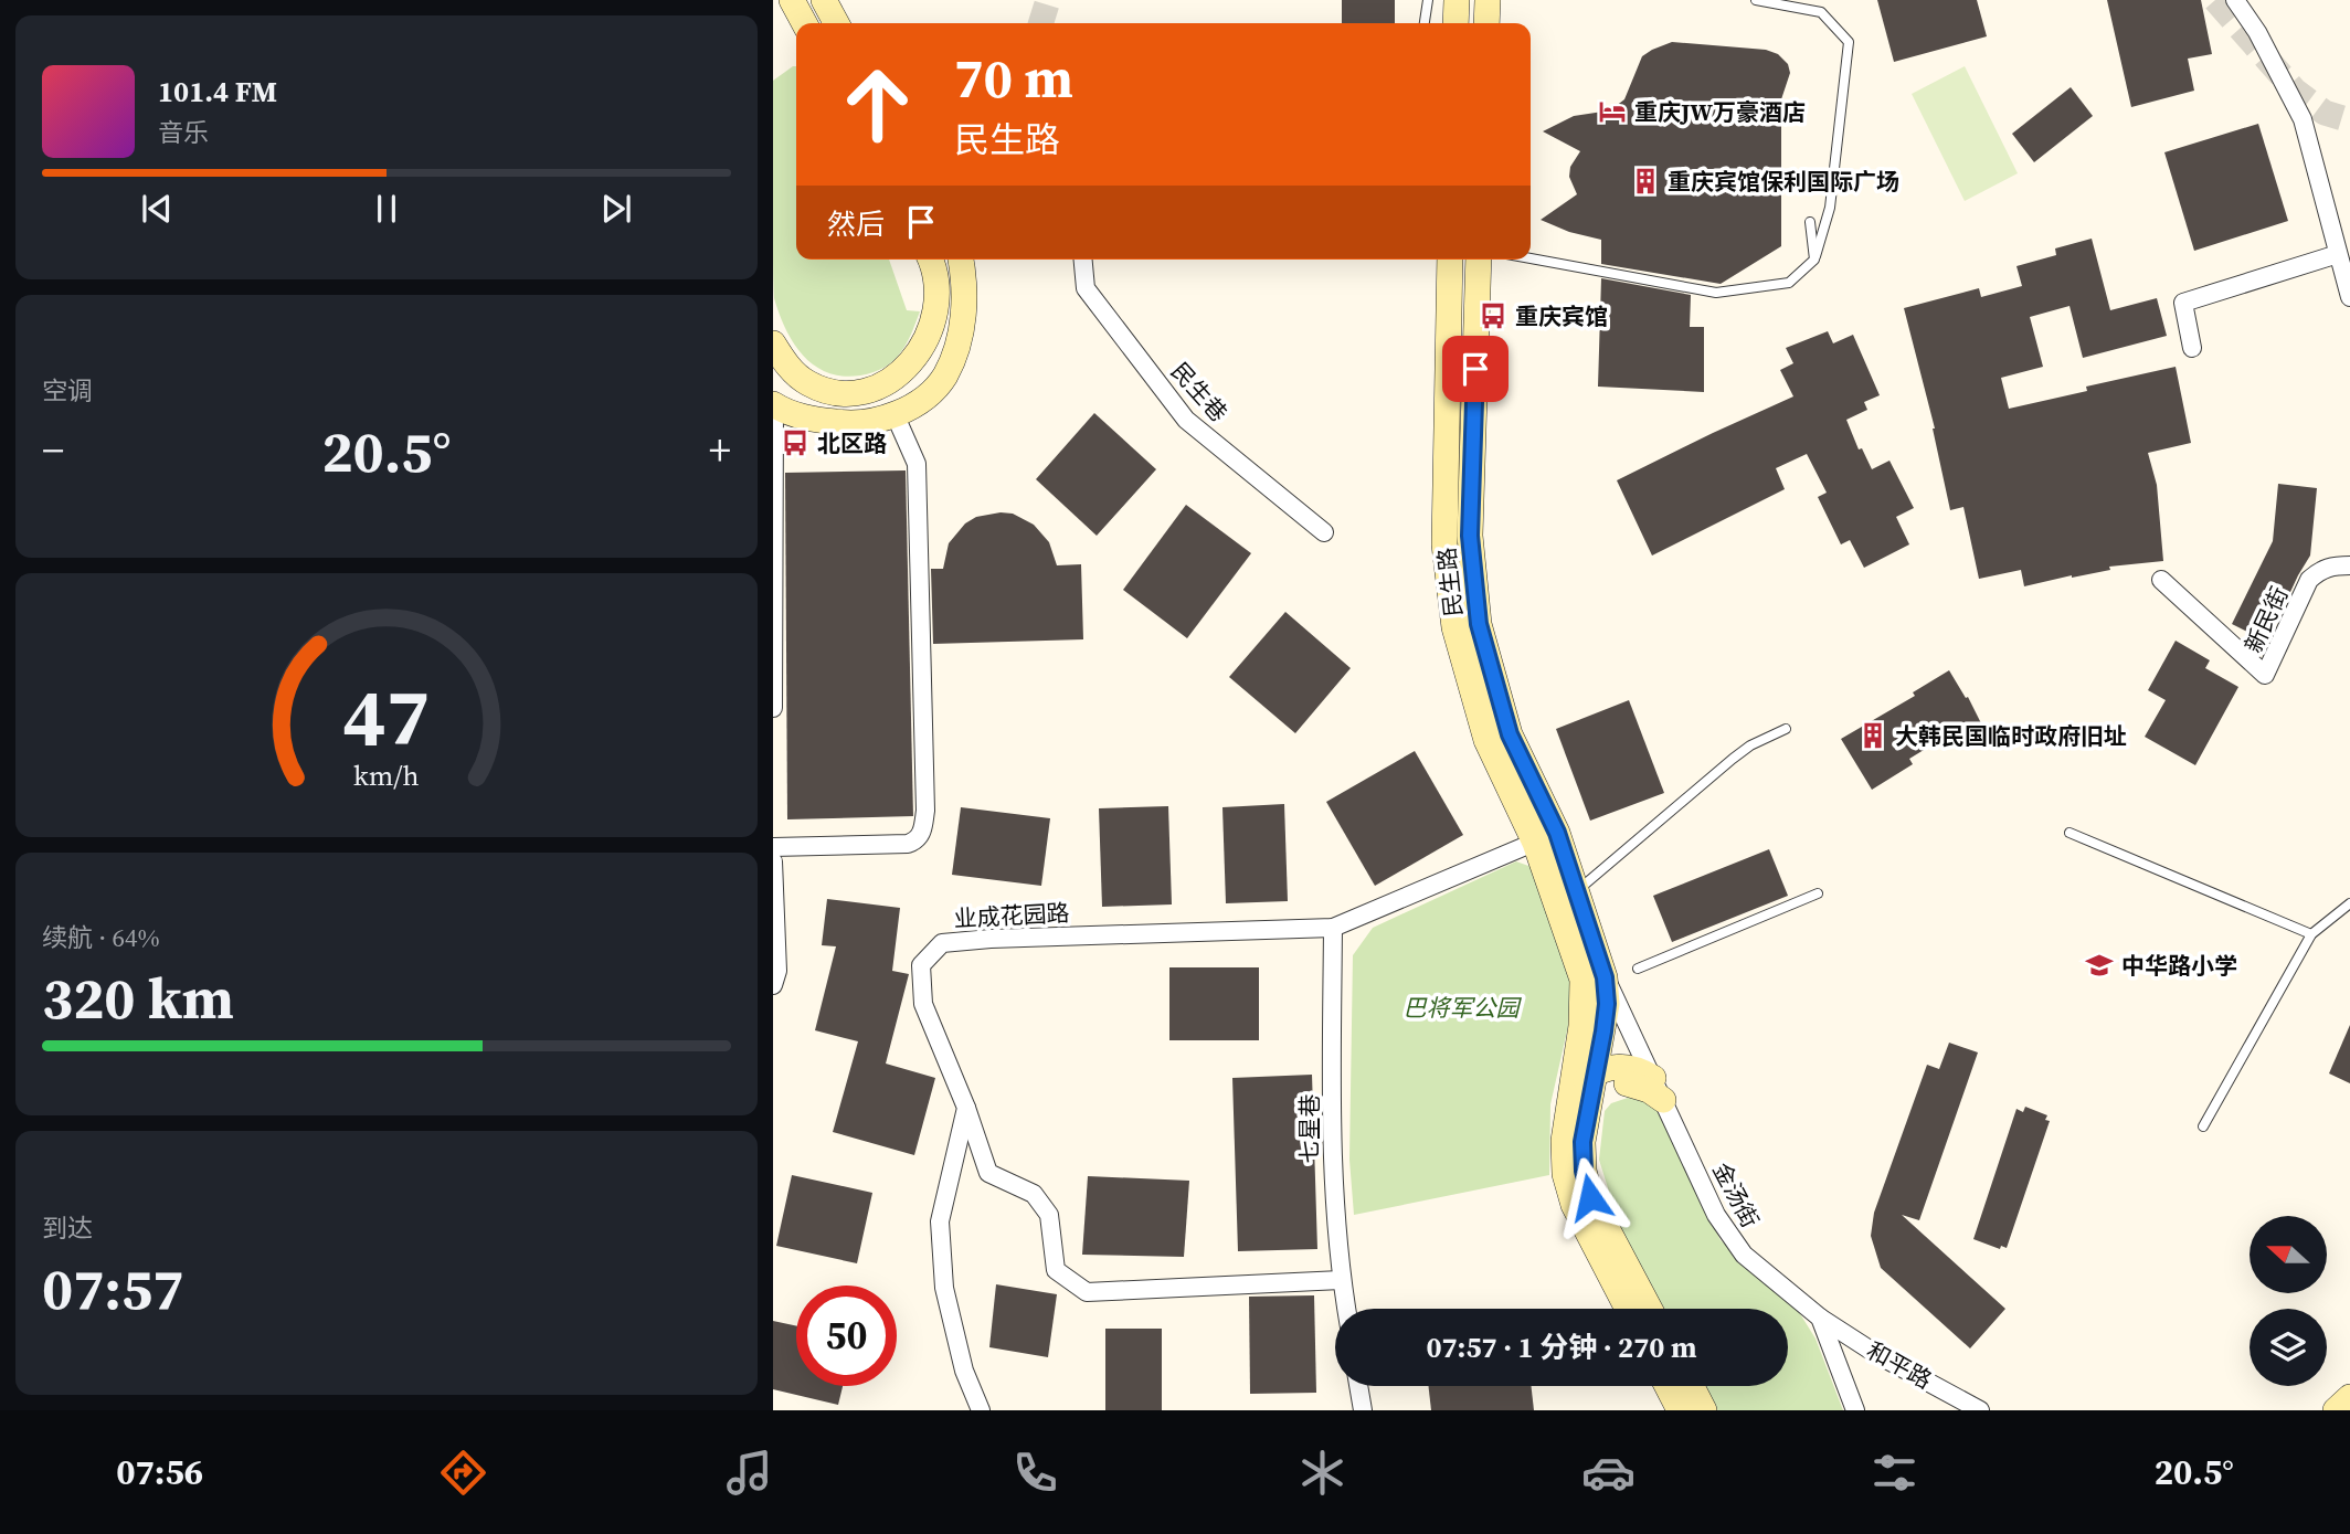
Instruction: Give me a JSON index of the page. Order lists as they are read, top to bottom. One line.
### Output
{"streets":{"main road":["民生路"],"street":["民生巷","新民街","业成花园路","七星巷","金汤街","和平路"]},"crossings":[["民生路","业成花园路"],["民生路","金汤街"],["业成花园路","七星巷"],["金汤街","和平路"]],"parks":["巴将军公园"],"places":{"hotel":["重庆JW万豪酒店"],"building":["重庆宾馆保利国际广场","大韩民国临时政府旧址"],"bus stop":["重庆宾馆","北区路"],"school or university":["中华路小学"]},"north":"left","page":{"turn":["70 m","民生路"],"song":["101.4 FM","音乐"],"then":"然后","tile":["空调",["续航 · 64%","320 km"],["到达","07:57"]],"heat":["−","20.5°","+"],"limit":"50","trip":"07:57 · 1 分钟 · 270 m","tabs":["07:56","20.5°"],"gauge":["47","km/h"]}}
